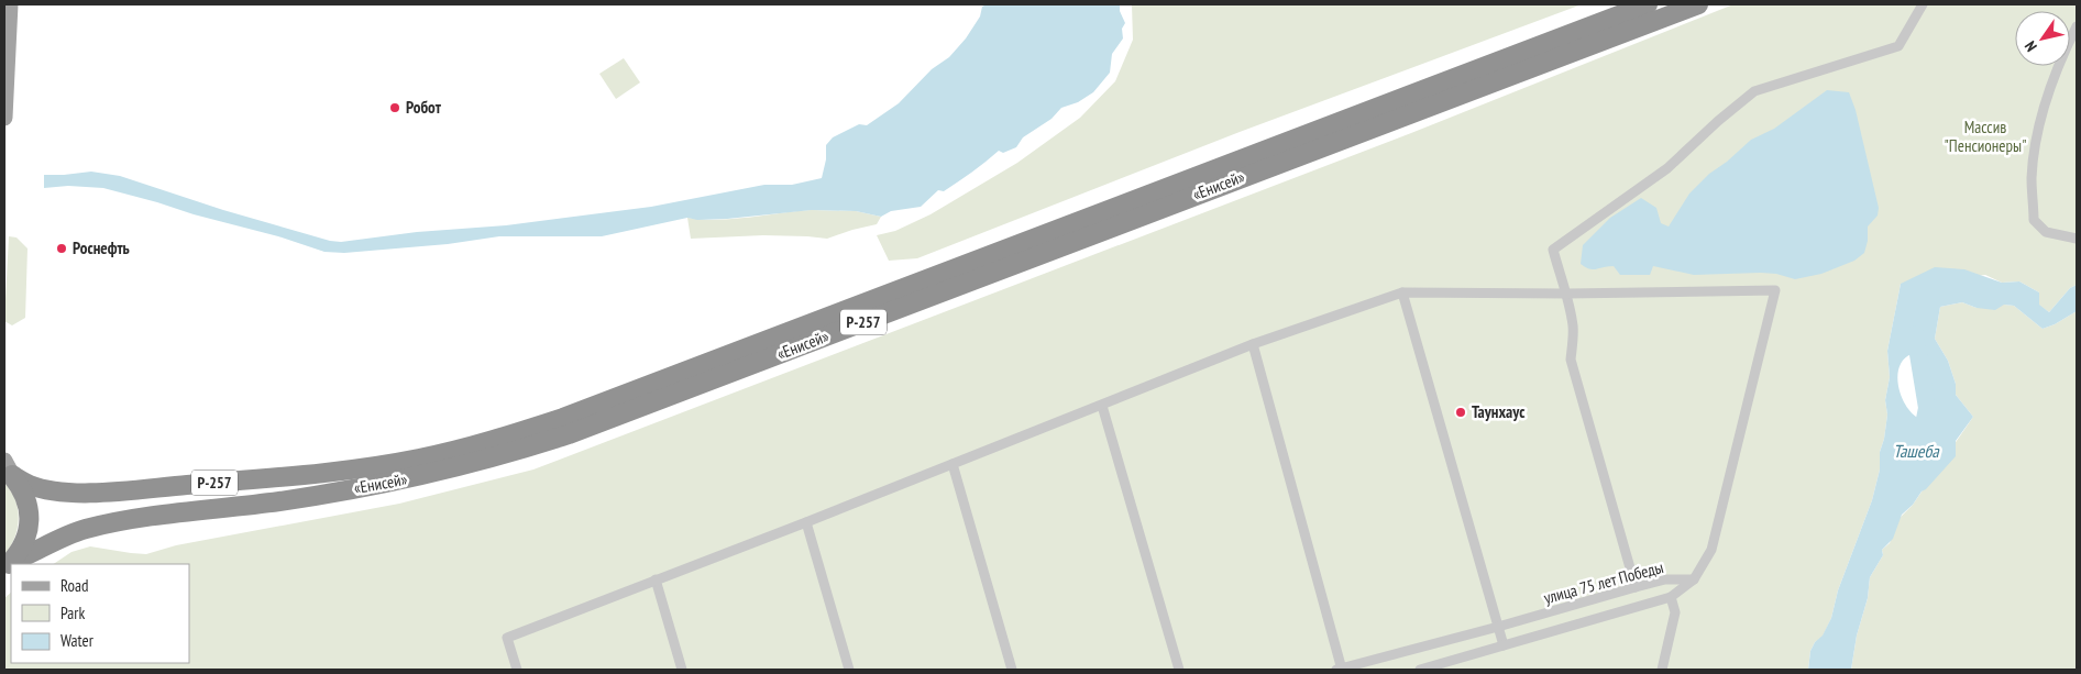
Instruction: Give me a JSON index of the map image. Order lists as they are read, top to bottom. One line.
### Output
{"streets":{"highway":["«Енисей»","Р-257"],"street":["улица 75 лет Победы"]},"water":["Ташеба"],"parks":["Массив \"Пенсионеры\""],"places":["Робот","Роснефть","Таунхаус"],"legend":["Road","Park","Water"],"north":"bottom left"}
